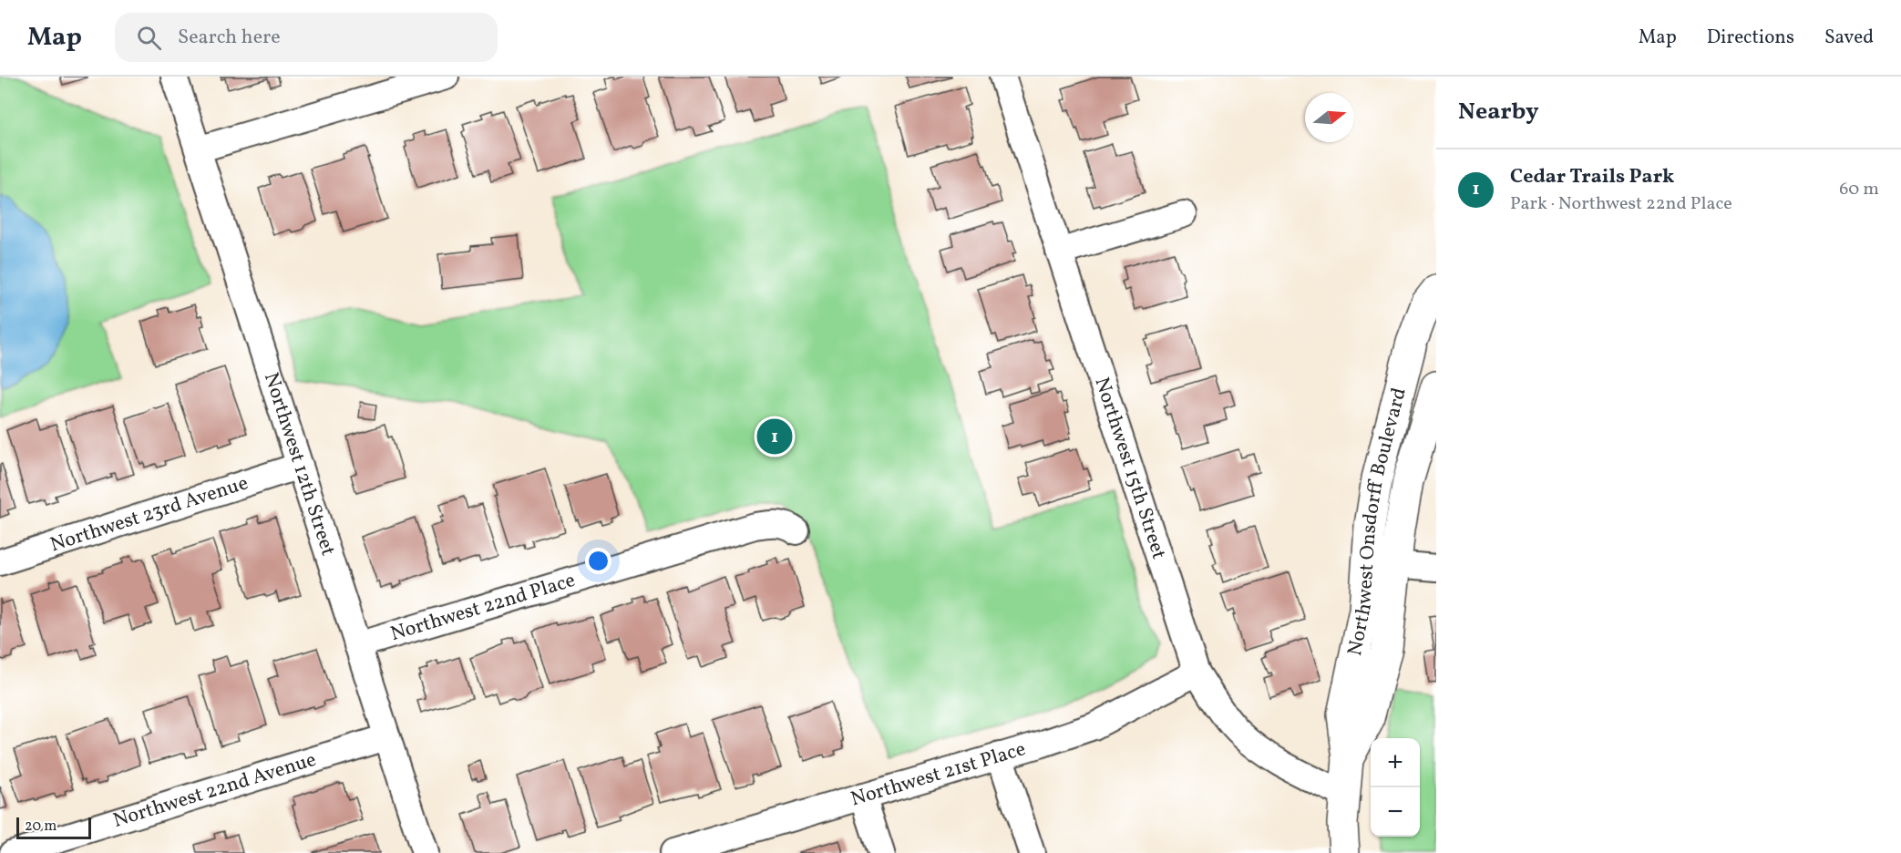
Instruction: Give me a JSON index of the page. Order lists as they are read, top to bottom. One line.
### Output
{"streets":{"street":["Northwest 12th Street","Northwest 15th Street","Northwest 23rd Avenue","Northwest Onsdorff Boulevard","Northwest 22nd Place","Northwest 21st Place","Northwest 22nd Avenue"]},"crossings":[["Northwest 12th Street","Northwest 23rd Avenue"],["Northwest 12th Street","Northwest 22nd Place"],["Northwest 12th Street","Northwest 22nd Avenue"],["Northwest 15th Street","Northwest Onsdorff Boulevard"],["Northwest 15th Street","Northwest 21st Place"]],"scale_bar":"20 m","north":"right","page":{"header":"Map","search":"Search here","nav":["Map","Directions","Saved"],"heading":"Nearby","list":[{"mark":"1","name":"Cedar Trails Park","note":"Park · Northwest 22nd Place","value":"60 m"}],"pins":"1","map_buttons":["+","−"],"scale":"20 m"}}
